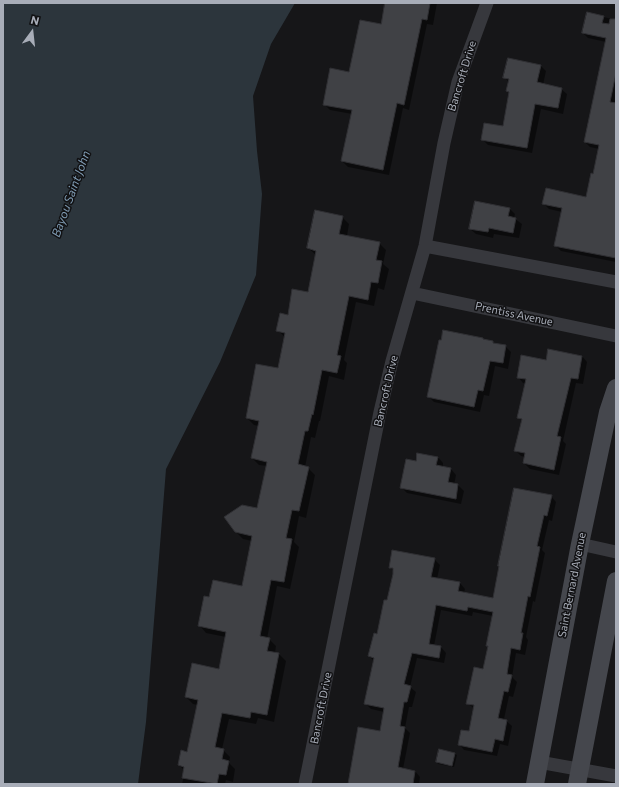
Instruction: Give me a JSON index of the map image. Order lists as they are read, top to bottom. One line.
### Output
{"streets":{"main road":["Saint Bernard Avenue"],"street":["Bancroft Drive","Prentiss Avenue"]},"crossings":[["Bancroft Drive","Prentiss Avenue"]],"water":["Bayou Saint John"],"north":"top"}
